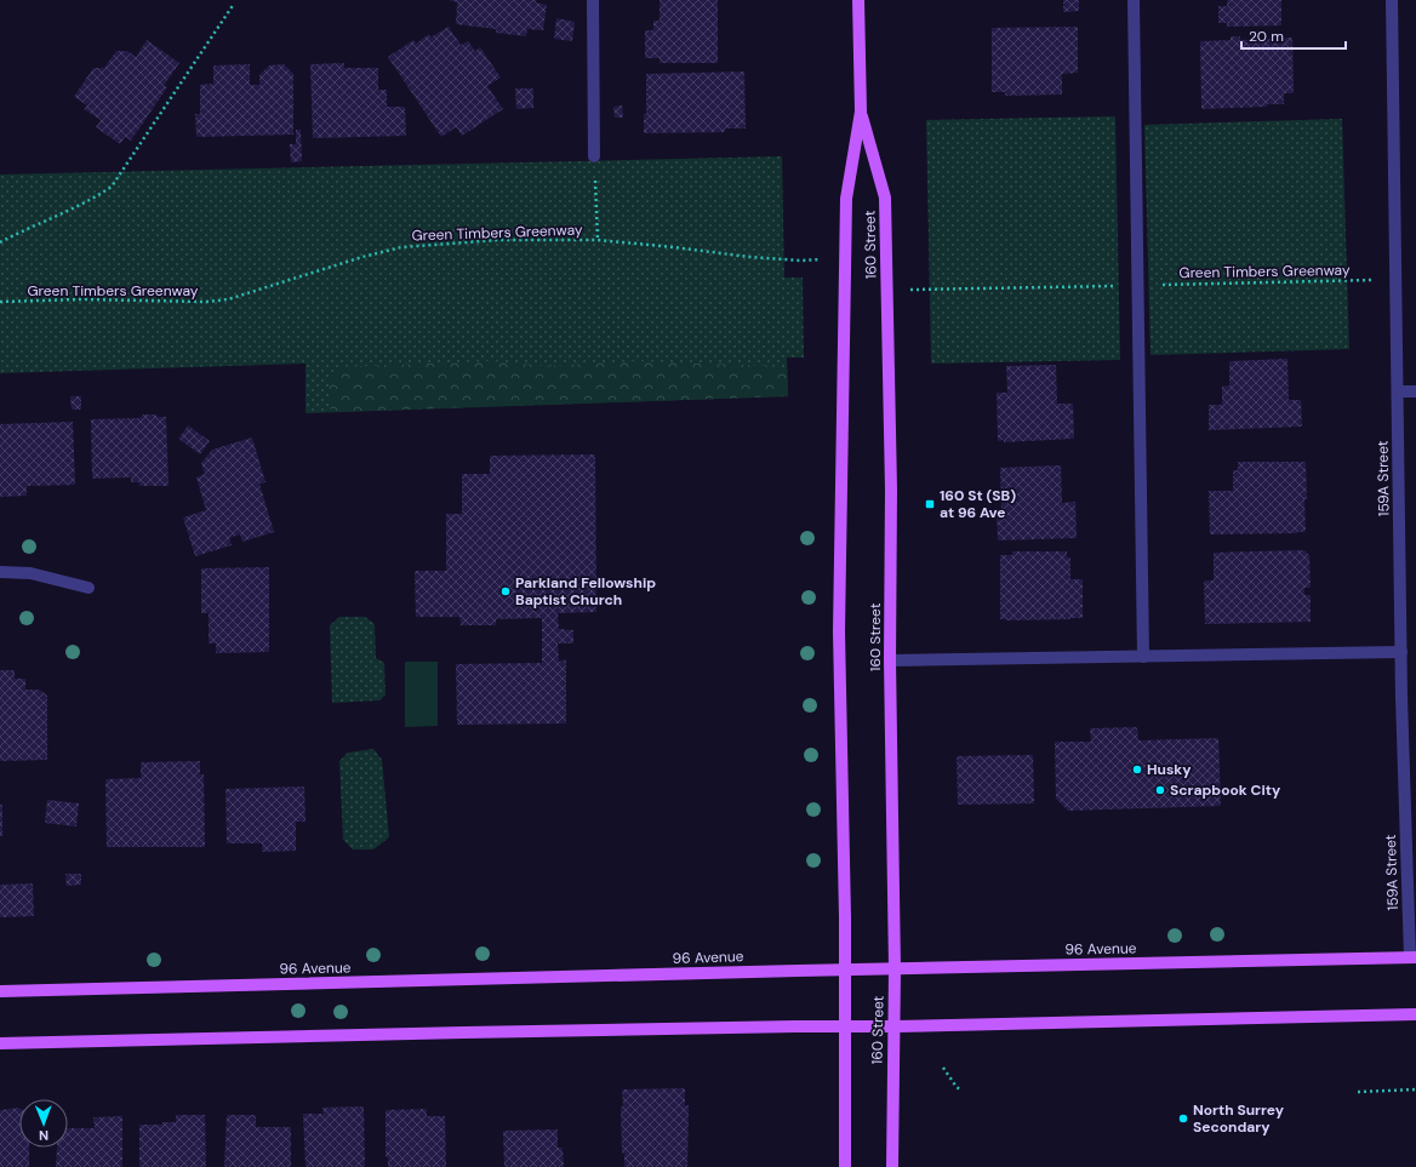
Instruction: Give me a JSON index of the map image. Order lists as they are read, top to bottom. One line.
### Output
{"streets":{"main road":["160 Street","96 Avenue"],"street":["159A Street"],"path":["Green Timbers Greenway"]},"crossings":[["160 Street","96 Avenue"],["159A Street","96 Avenue"]],"places":{"transit":["160 St (SB) at 96 Ave"],"other":["Parkland Fellowship Baptist Church","Husky","Scrapbook City","North Surrey Secondary"]},"scale_bar":"20 m","north":"bottom"}
